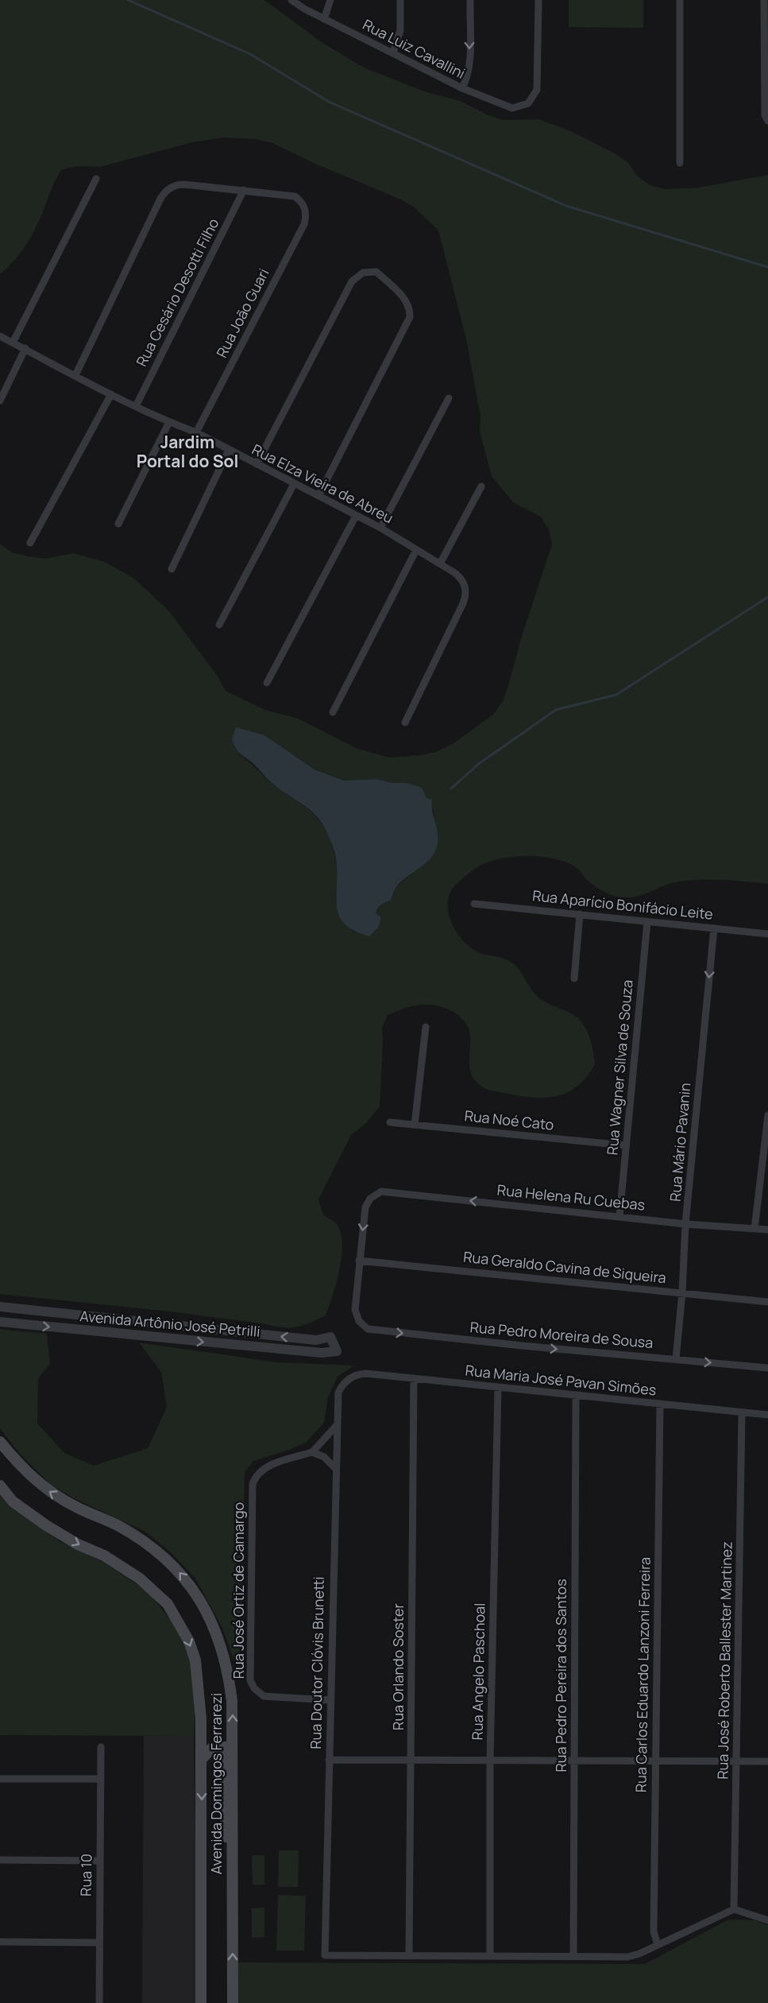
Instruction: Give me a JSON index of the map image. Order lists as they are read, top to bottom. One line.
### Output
{"streets":{"main road":["Avenida Domingos Ferrarezi"],"street":["Rua Luiz Cavallini","Rua Cesário Desotti Filho","Rua João Guari","Rua Elza Vieira de Abreu","Rua Aparício Bonifácio Leite","Rua Wagner Silva de Souza","Rua Noé Cato","Rua Mário Pavanin","Rua Helena Ru Cuebas","Rua Geraldo Cavina de Siqueira","Avenida Artônio José Petrilli","Rua Pedro Moreira de Sousa","Rua Maria José Pavan Simões","Rua José Ortiz de Camargo","Rua José Roberto Ballester Martinez","Rua Doutor Clóvis Brunetti","Rua Orlando Soster","Rua Angelo Paschoal","Rua Carlos Eduardo Lanzoni Ferreira","Rua Pedro Pereira dos Santos","Rua 10"]},"crossings":[["Rua Cesário Desotti Filho","Rua João Guari"],["Rua Cesário Desotti Filho","Rua Elza Vieira de Abreu"],["Rua João Guari","Rua Elza Vieira de Abreu"],["Rua Aparício Bonifácio Leite","Rua Wagner Silva de Souza"],["Rua Aparício Bonifácio Leite","Rua Mário Pavanin"],["Rua Wagner Silva de Souza","Rua Noé Cato"],["Rua Wagner Silva de Souza","Rua Helena Ru Cuebas"],["Rua Mário Pavanin","Rua Helena Ru Cuebas"],["Rua Mário Pavanin","Rua Geraldo Cavina de Siqueira"],["Rua Mário Pavanin","Rua Pedro Moreira de Sousa"],["Rua Helena Ru Cuebas","Rua Geraldo Cavina de Siqueira"],["Rua Helena Ru Cuebas","Rua Pedro Moreira de Sousa"],["Rua Geraldo Cavina de Siqueira","Rua Pedro Moreira de Sousa"],["Rua Maria José Pavan Simões","Rua José Roberto Ballester Martinez"],["Rua Maria José Pavan Simões","Rua Doutor Clóvis Brunetti"],["Rua Maria José Pavan Simões","Rua Orlando Soster"],["Rua Maria José Pavan Simões","Rua Angelo Paschoal"],["Rua Maria José Pavan Simões","Rua Carlos Eduardo Lanzoni Ferreira"],["Rua Maria José Pavan Simões","Rua Pedro Pereira dos Santos"],["Rua José Ortiz de Camargo","Rua Doutor Clóvis Brunetti"],["Rua Doutor Clóvis Brunetti","Rua Orlando Soster"]],"one_way":["Rua Mário Pavanin","Rua Helena Ru Cuebas","Rua Pedro Moreira de Sousa"],"districts":["Jardim Portal do Sol"]}
